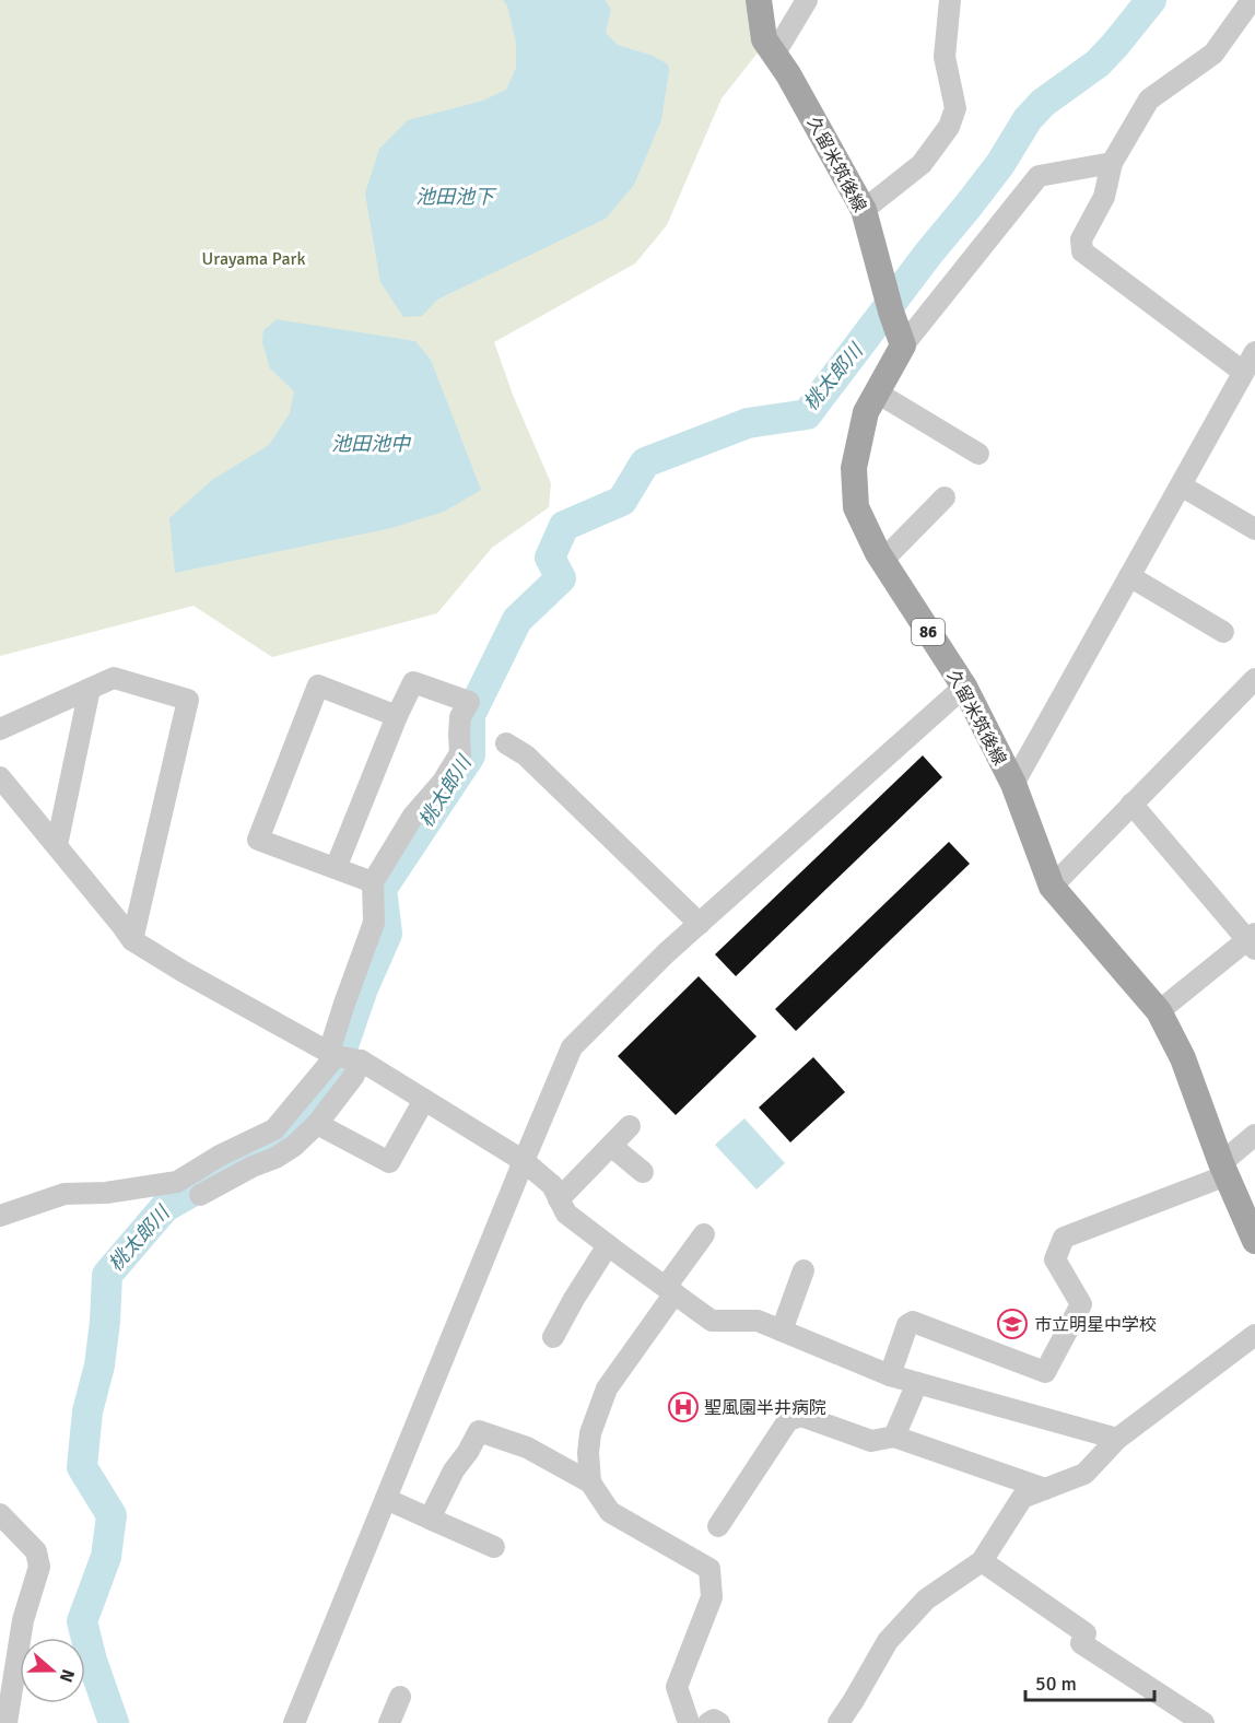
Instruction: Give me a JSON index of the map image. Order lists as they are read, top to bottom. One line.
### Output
{"streets":{"main road":["久留米筑後線","86"]},"water":["池田池下","桃太郎川","池田池中"],"parks":["Urayama Park"],"places":{"school or university":["市立明星中学校"],"hospital":["聖風園半井病院"]},"scale_bar":"50 m","north":"right"}
